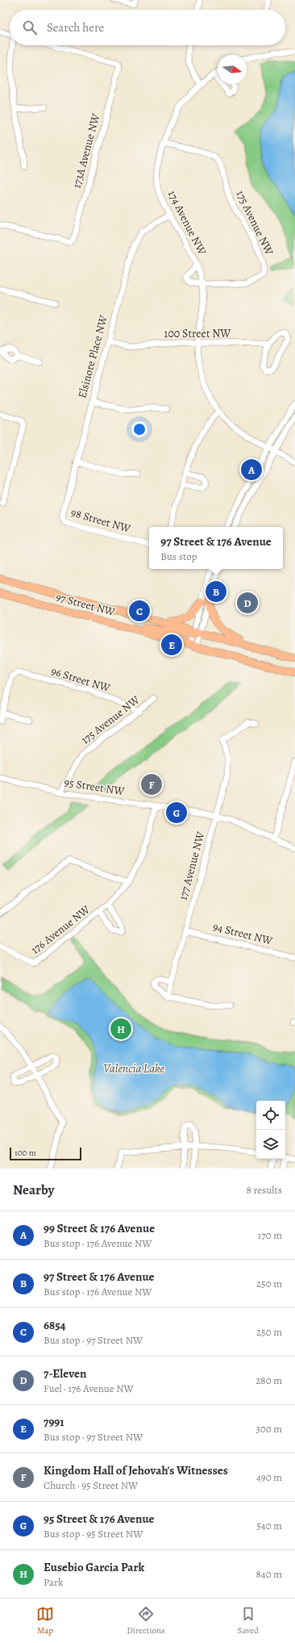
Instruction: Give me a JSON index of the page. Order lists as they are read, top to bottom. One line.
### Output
{"streets":{"main road":["97 Street NW"],"street":["173A Avenue NW","174 Avenue NW","175 Avenue NW","100 Street NW","Elsinore Place NW","98 Street NW","96 Street NW","95 Street NW","177 Avenue NW","176 Avenue NW","94 Street NW"]},"crossings":[["174 Avenue NW","175 Avenue NW"],["174 Avenue NW","100 Street NW"],["174 Avenue NW","Elsinore Place NW"],["175 Avenue NW","96 Street NW"],["175 Avenue NW","95 Street NW"],["100 Street NW","Elsinore Place NW"],["Elsinore Place NW","98 Street NW"],["95 Street NW","177 Avenue NW"],["95 Street NW","176 Avenue NW"],["177 Avenue NW","94 Street NW"]],"water":["Valencia Lake"],"scale_bar":"100 m","north":"right","page":{"search":"Search here","pins":["A","B","D","C","E","F","G","H"],"popup":["97 Street & 176 Avenue","Bus stop"],"scale":"100 m","heading":["Nearby","8 results"],"list":[{"mark":"A","name":"99 Street & 176 Avenue","note":"Bus stop · 176 Avenue NW","value":"170 m"},{"mark":"B","name":"97 Street & 176 Avenue","note":"Bus stop · 176 Avenue NW","value":"250 m"},{"mark":"C","name":"6854","note":"Bus stop · 97 Street NW","value":"250 m"},{"mark":"D","name":"7-Eleven","note":"Fuel · 176 Avenue NW","value":"280 m"},{"mark":"E","name":"7991","note":"Bus stop · 97 Street NW","value":"300 m"},{"mark":"F","name":"Kingdom Hall of Jehovah's Witnesses","note":"Church · 95 Street NW","value":"490 m"},{"mark":"G","name":"95 Street & 176 Avenue","note":"Bus stop · 95 Street NW","value":"540 m"},{"mark":"H","name":"Eusebio Garcia Park","note":"Park","value":"840 m"}],"nav":["Map","Directions","Saved"]}}
